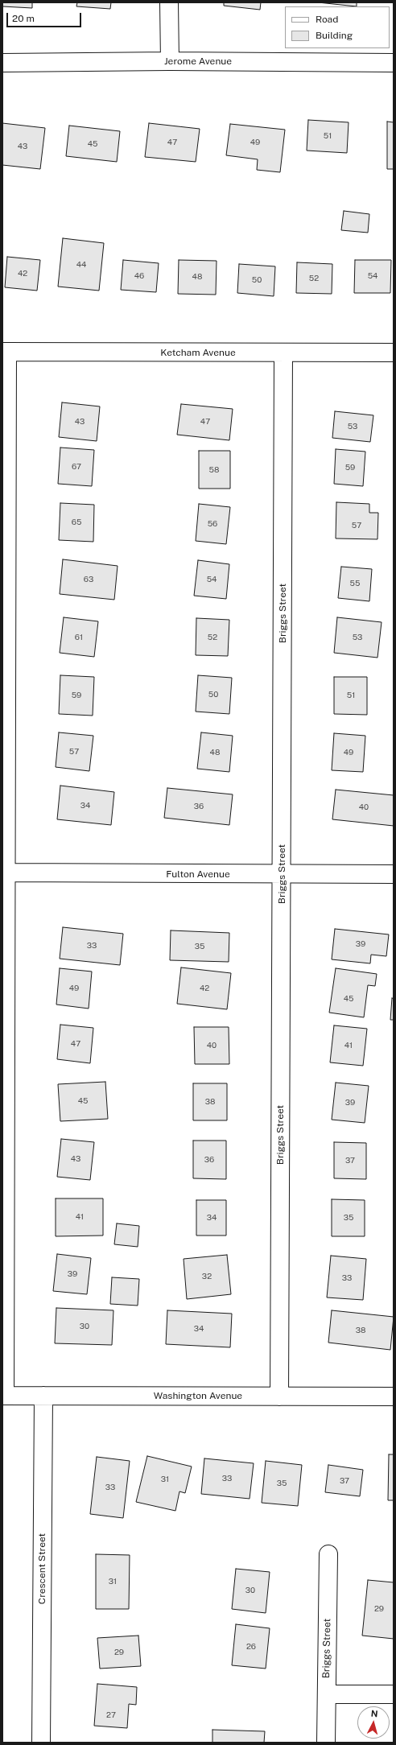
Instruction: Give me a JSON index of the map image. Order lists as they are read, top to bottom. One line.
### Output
{"streets":{"street":["Jerome Avenue","Ketcham Avenue","Briggs Street","Fulton Avenue","Washington Avenue","Crescent Street"]},"crossings":[["Ketcham Avenue","Briggs Street"],["Briggs Street","Fulton Avenue"],["Briggs Street","Washington Avenue"],["Washington Avenue","Crescent Street"]],"house_numbers":["51","47","49","45","43","44","42","46","54","48","52","50","43","47","53","67","59","58","65","56","57","63","54","55","61","52","53","50","59","51","57","48","49","34","36","40","39","33","35","49","42","45","47","40","41","45","38","39","43","36","37","41","34","35","39","32","33","30","34","38","33","31","37","35","33","31","30","29","26","29","27"],"legend":["Road","Building"],"scale_bar":"20 m","north":"top"}
